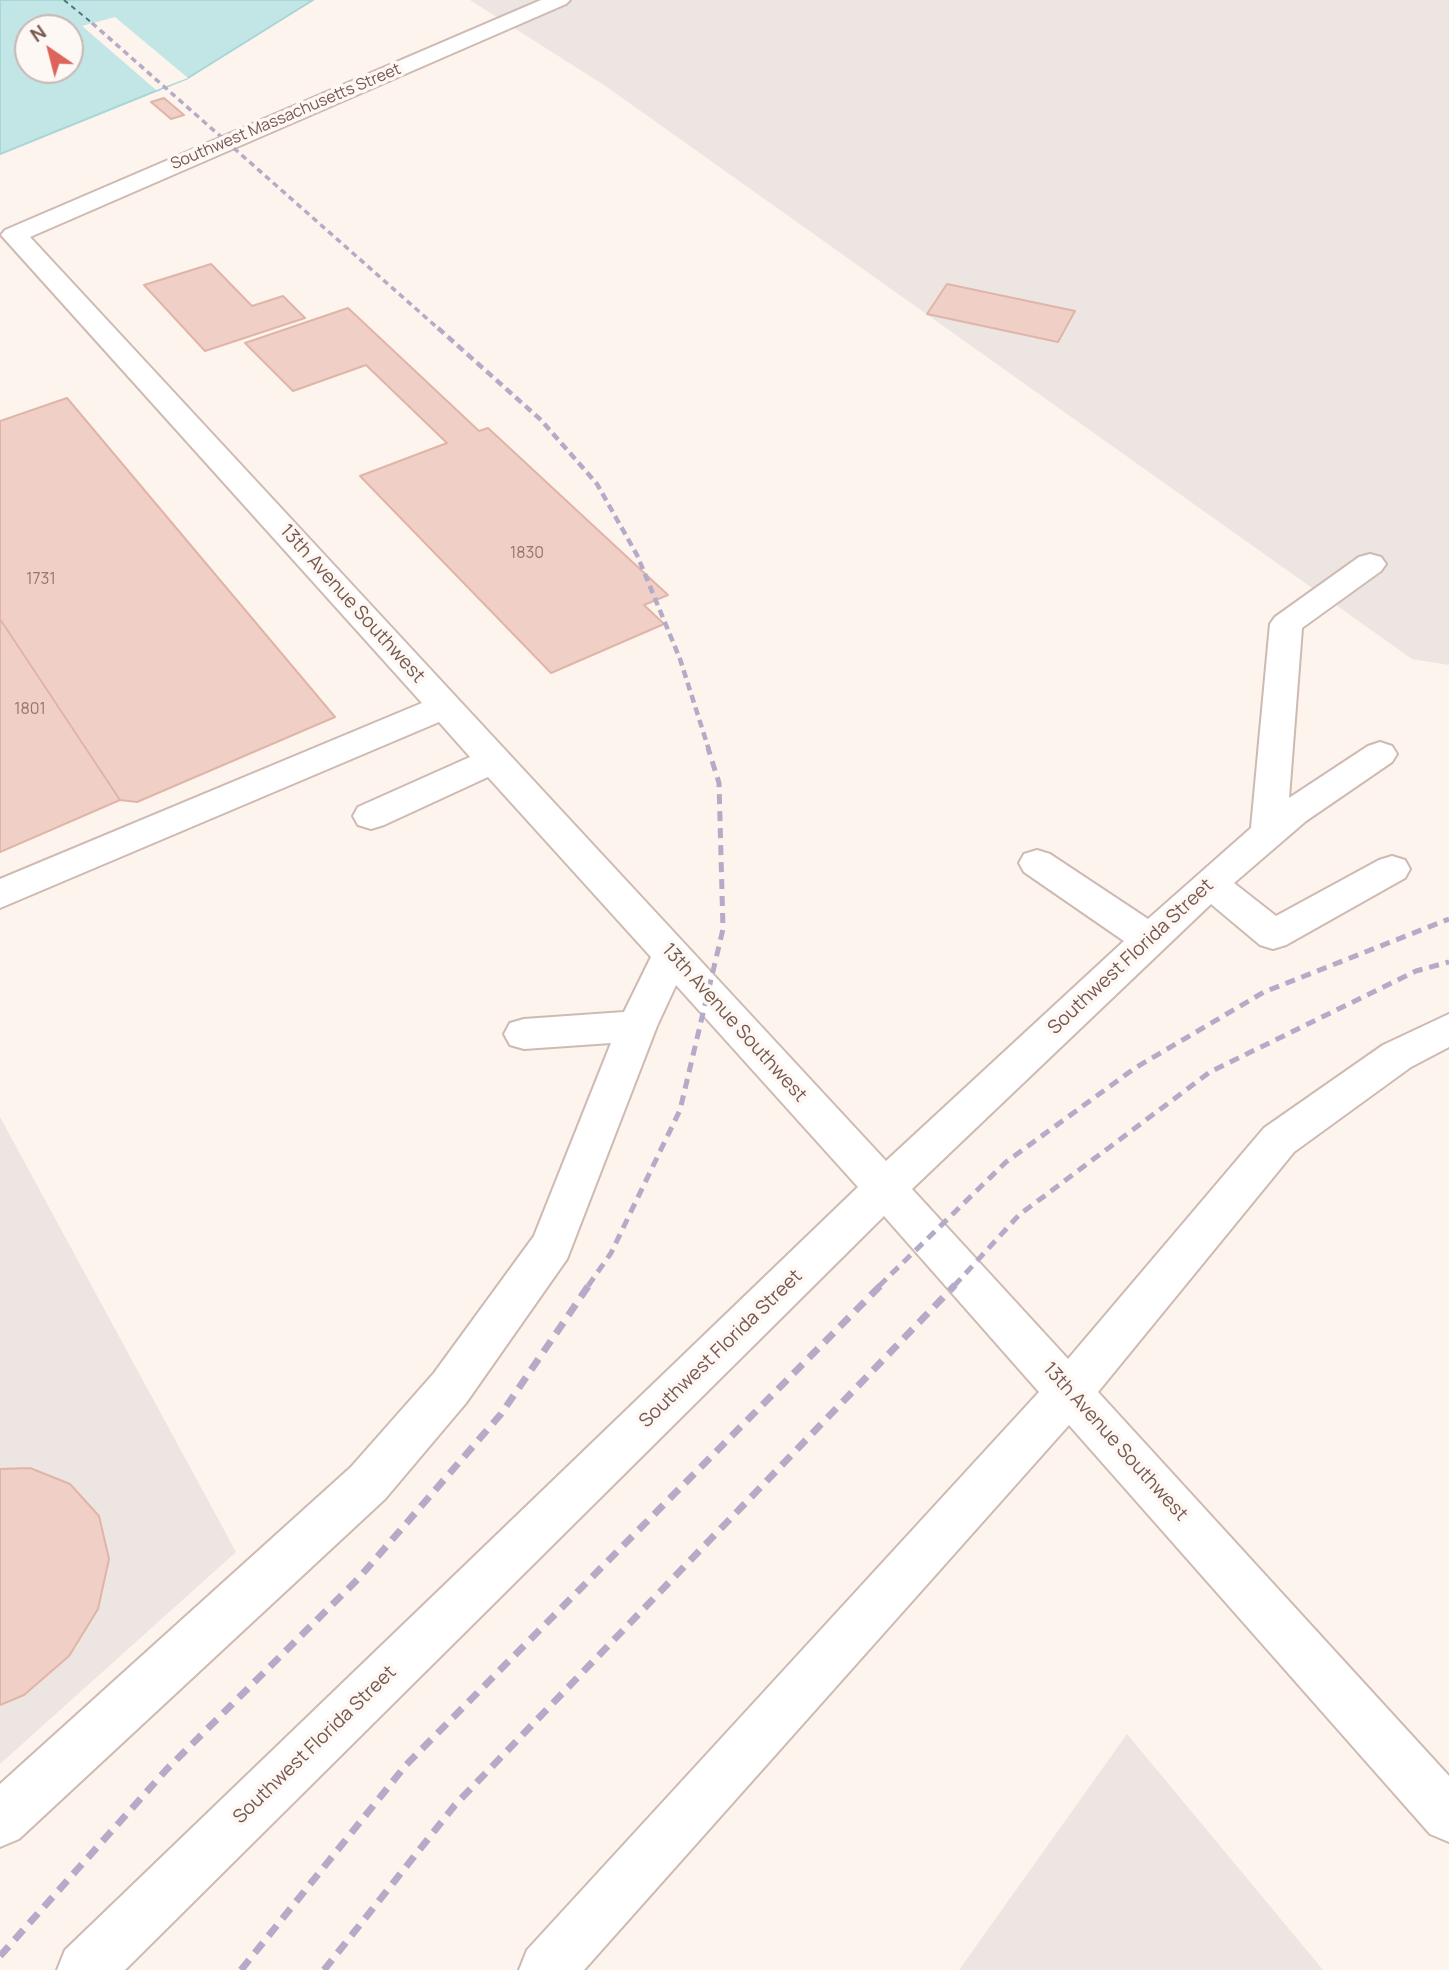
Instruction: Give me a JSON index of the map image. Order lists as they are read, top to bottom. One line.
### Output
{"streets":{"street":["Southwest Massachusetts Street","13th Avenue Southwest","Southwest Florida Street"]},"crossings":[["Southwest Massachusetts Street","13th Avenue Southwest"],["13th Avenue Southwest","Southwest Florida Street"]],"house_numbers":["1830","1731","1801"],"north":"top left"}
